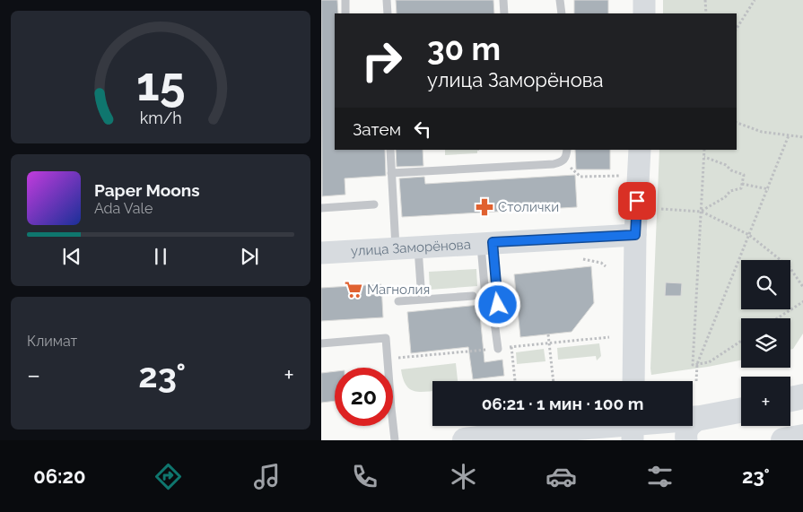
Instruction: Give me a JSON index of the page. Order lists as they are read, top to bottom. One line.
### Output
{"streets":{"street":["улица Заморёнова"]},"places":{"pharmacy":["Столички"],"supermarket":["Магнолия"]},"page":{"turn":["30 m","улица Заморёнова"],"then":"Затем","song":["Paper Moons","Ada Vale"],"map_buttons":"+","tile":"Климат","heat":["−","23°","+"],"limit":"20","trip":"06:21 · 1 мин · 100 m","tabs":["06:20","23°"],"gauge":["15","km/h"]}}
